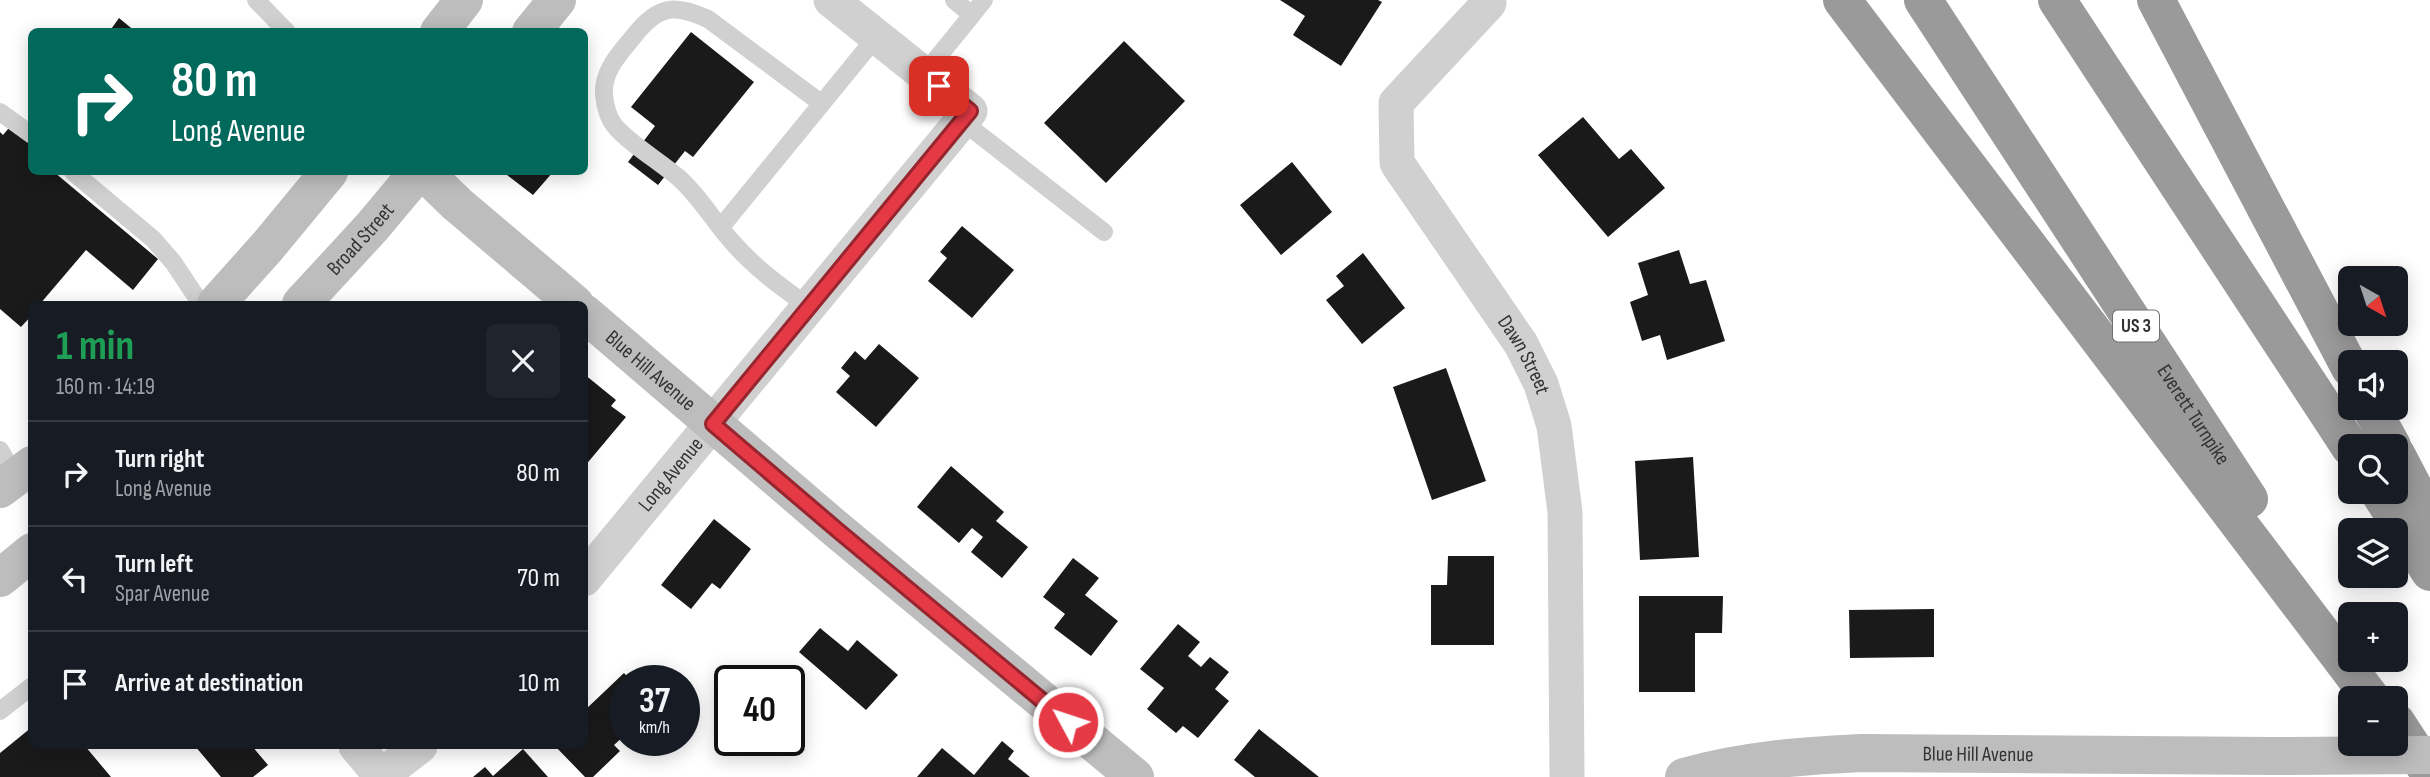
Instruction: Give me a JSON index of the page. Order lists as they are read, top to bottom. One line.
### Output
{"streets":{"highway":["US 3","Everett Turnpike"],"street":["Broad Street","Dawn Street","Blue Hill Avenue","Long Avenue"]},"crossings":[["Blue Hill Avenue","Long Avenue"]],"north":"bottom right","page":{"turn":["80 m","Long Avenue"],"map_buttons":["+","−"],"heading":["1 min","160 m · 14:19"],"list":[{"name":"Turn right","note":"Long Avenue","value":"80 m"},{"name":"Turn left","note":"Spar Avenue","value":"70 m"},{"name":"Arrive at destination","value":"10 m"}],"speed":"37 km/h","limit":"40"}}
